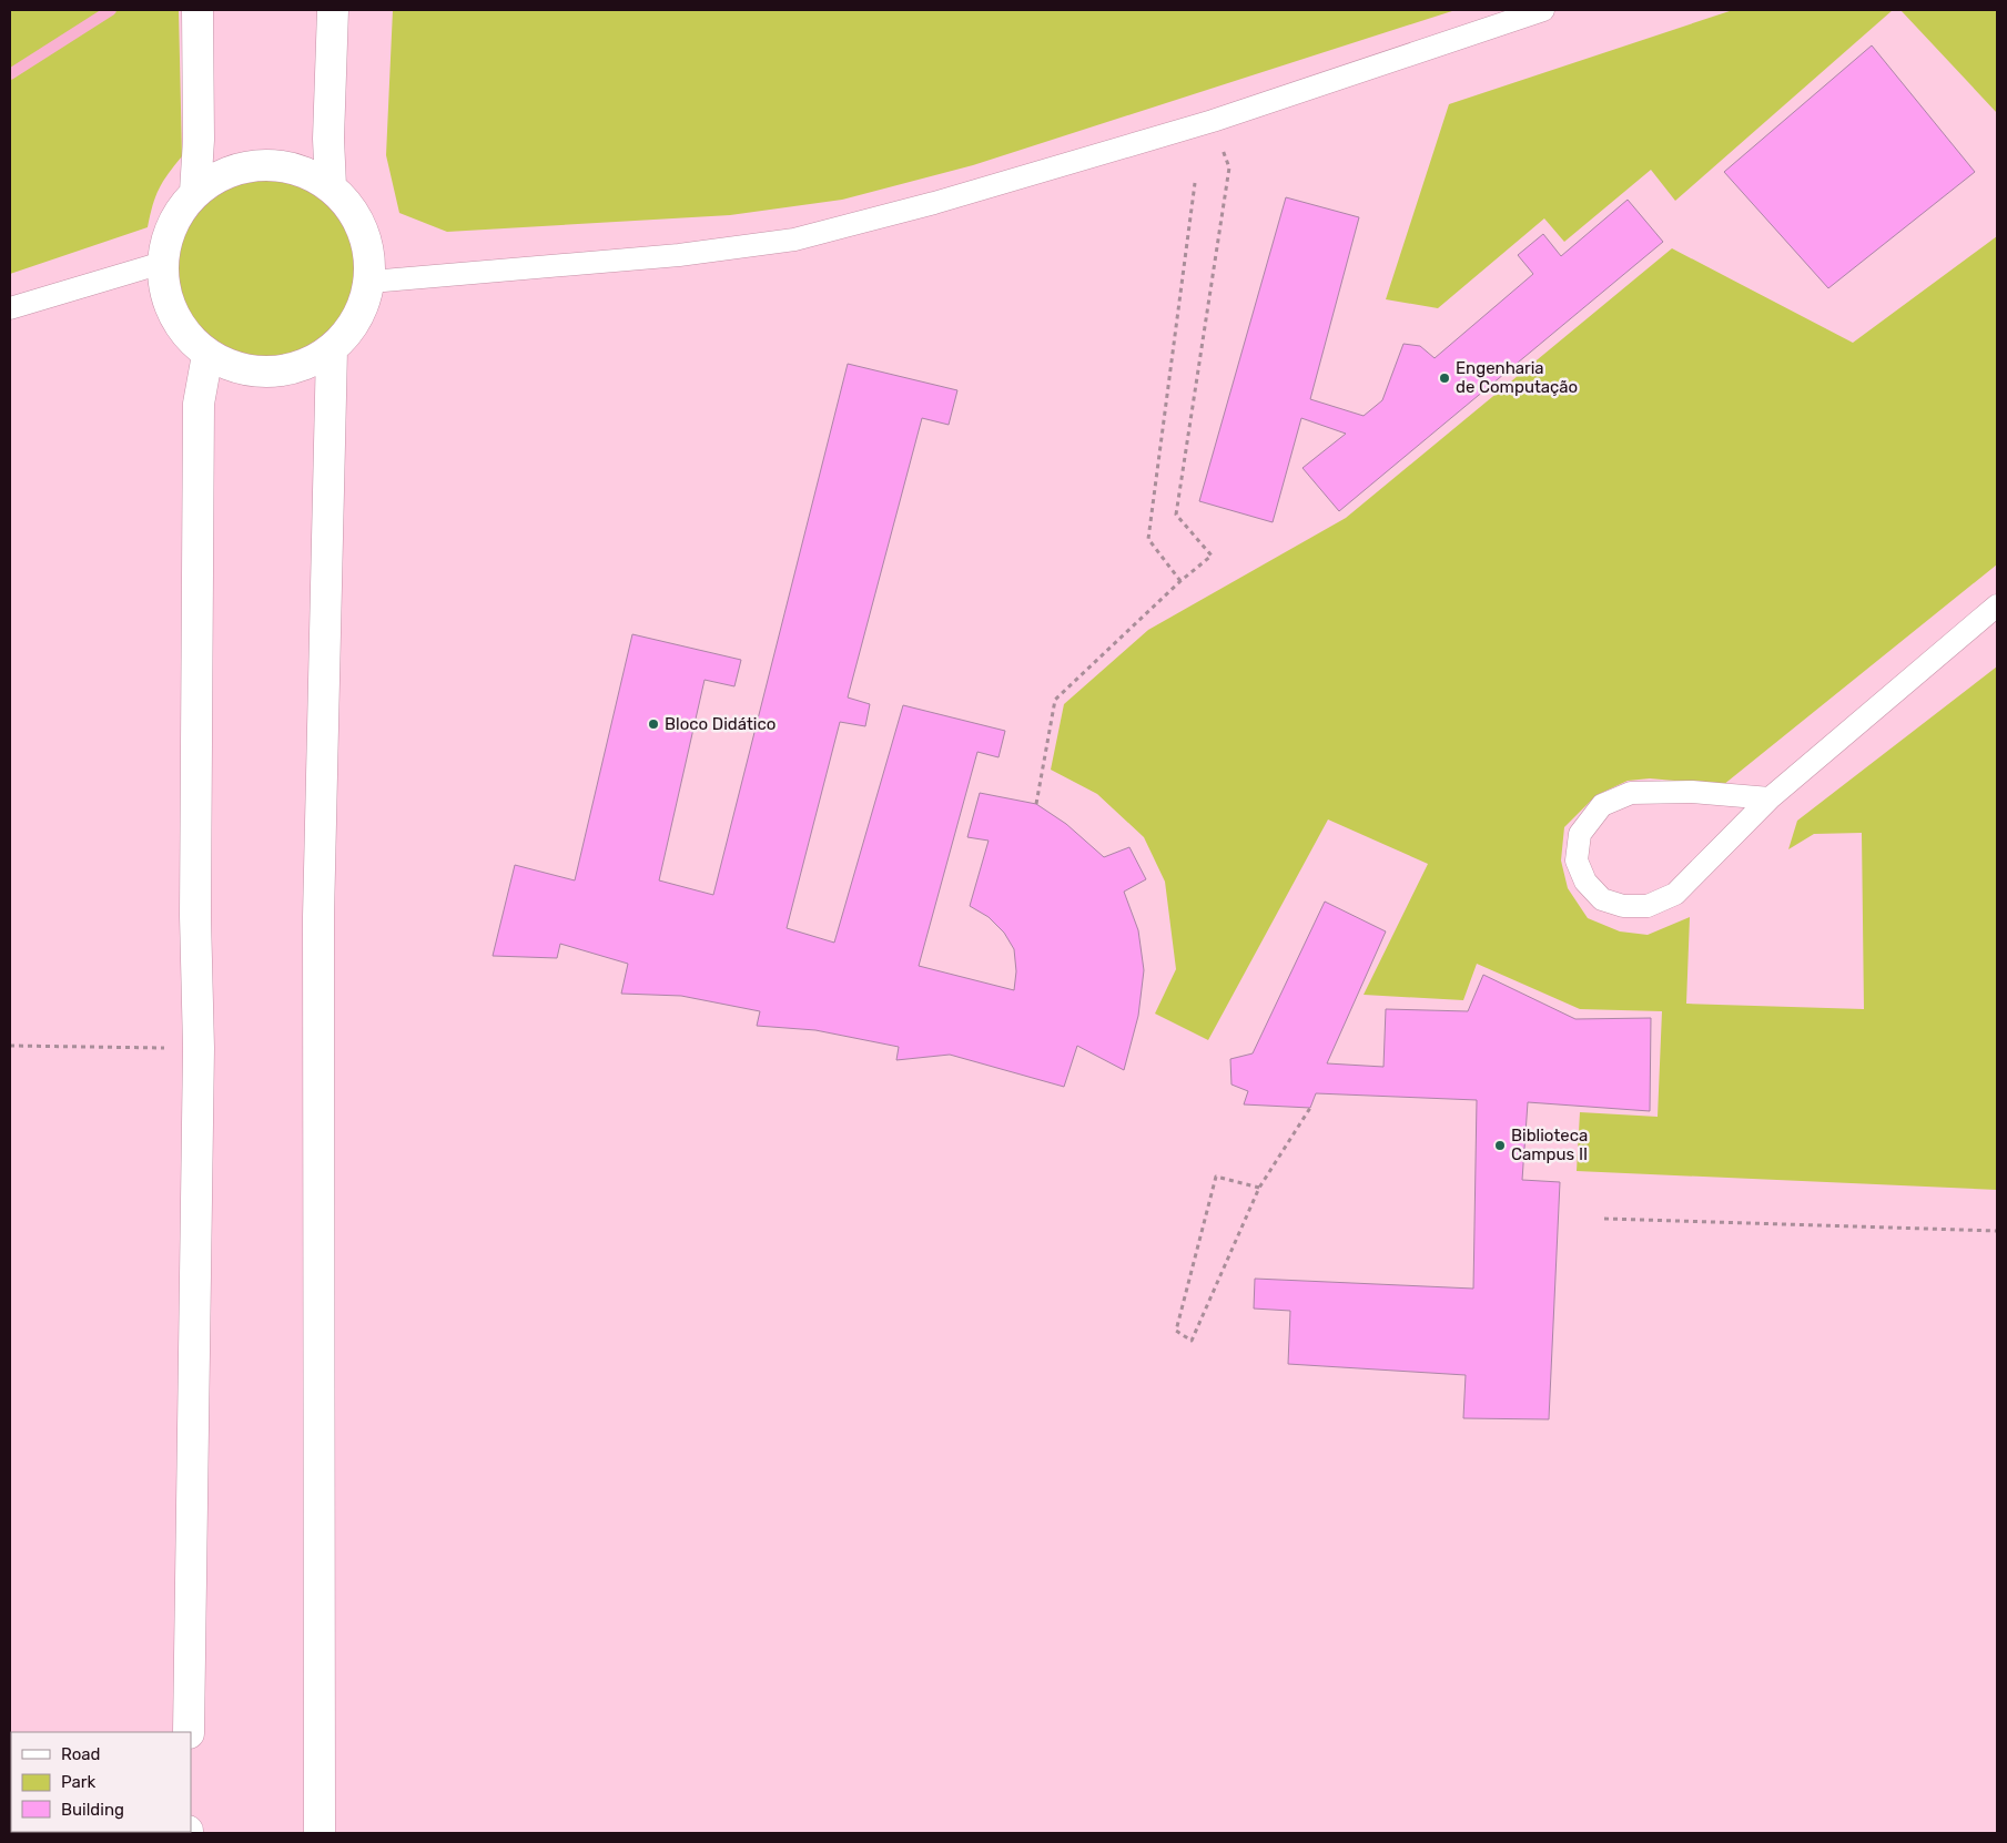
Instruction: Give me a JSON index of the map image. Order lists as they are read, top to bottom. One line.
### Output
{"places":["Engenharia de Computação","Bloco Didático","Biblioteca Campus II"],"legend":["Road","Park","Building"]}
